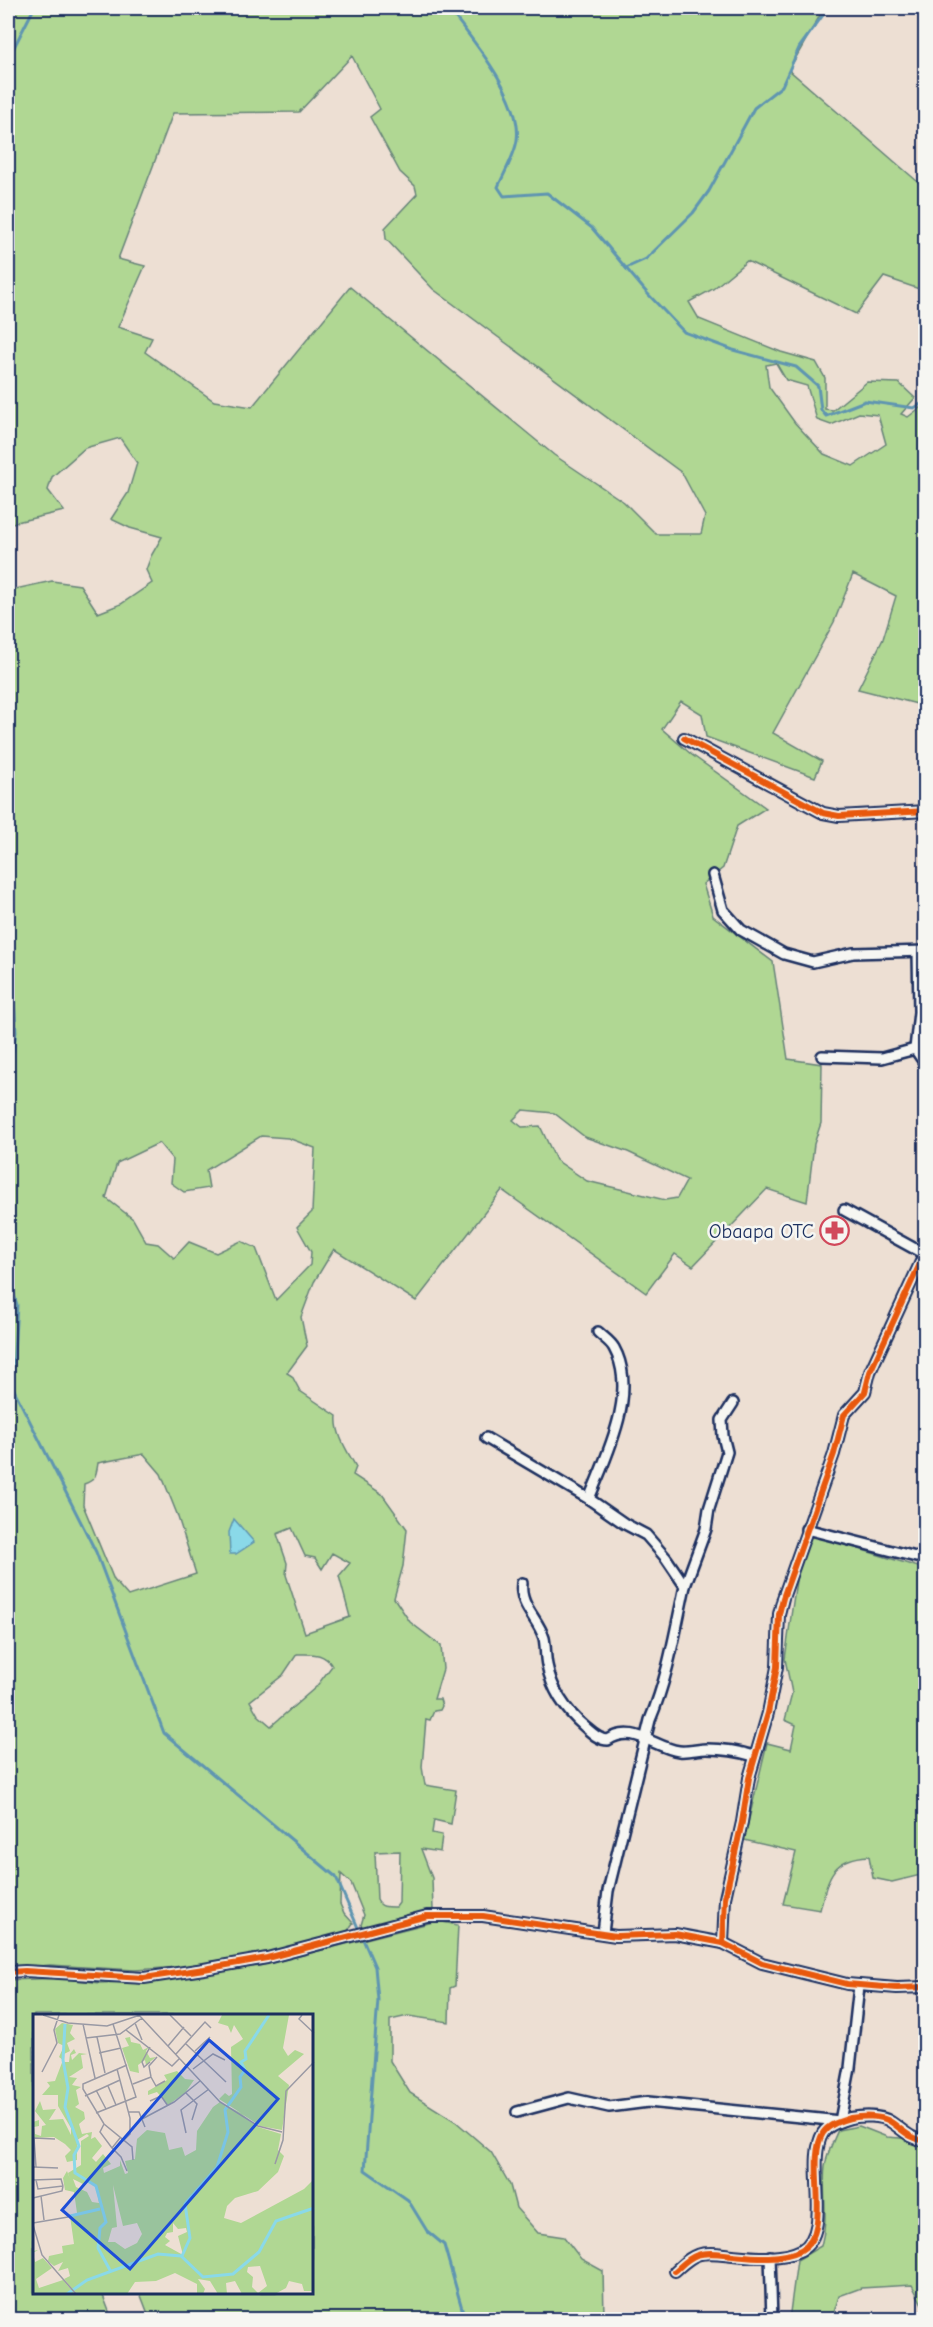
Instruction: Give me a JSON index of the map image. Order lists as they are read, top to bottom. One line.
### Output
{"places":{"pharmacy":["Obaapa OTC"]}}
